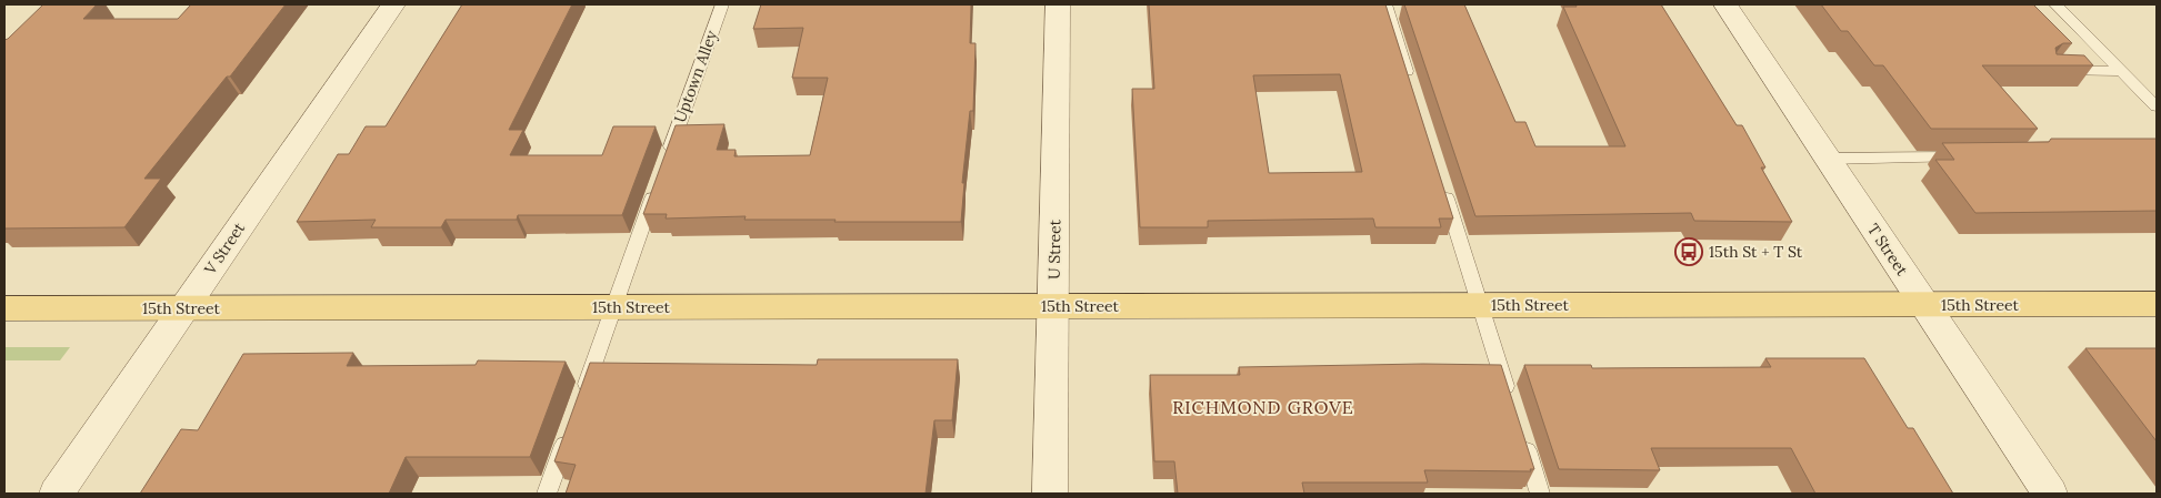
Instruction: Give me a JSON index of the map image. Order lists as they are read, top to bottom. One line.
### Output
{"streets":{"main road":["15th Street"],"street":["V Street","U Street","T Street"],"lane":["Uptown Alley"]},"crossings":[["V Street","15th Street"],["U Street","15th Street"],["T Street","15th Street"]],"districts":["RICHMOND GROVE"],"places":{"bus stop":["15th St + T St"]}}
